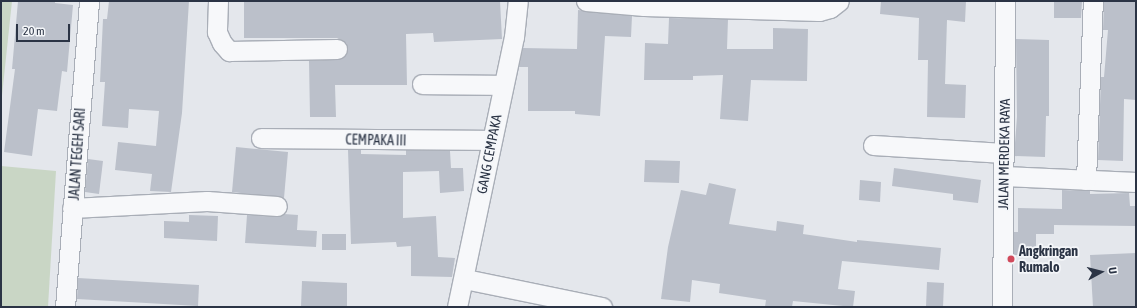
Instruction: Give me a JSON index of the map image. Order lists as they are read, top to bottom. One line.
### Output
{"streets":{"street":["CEMPAKA III","JALAN TEGEH SARI","GANG CEMPAKA","JALAN MERDEKA RAYA"]},"crossings":[["CEMPAKA III","GANG CEMPAKA"]],"places":["Angkringan Rumalo"],"scale_bar":"20 m","north":"right"}
